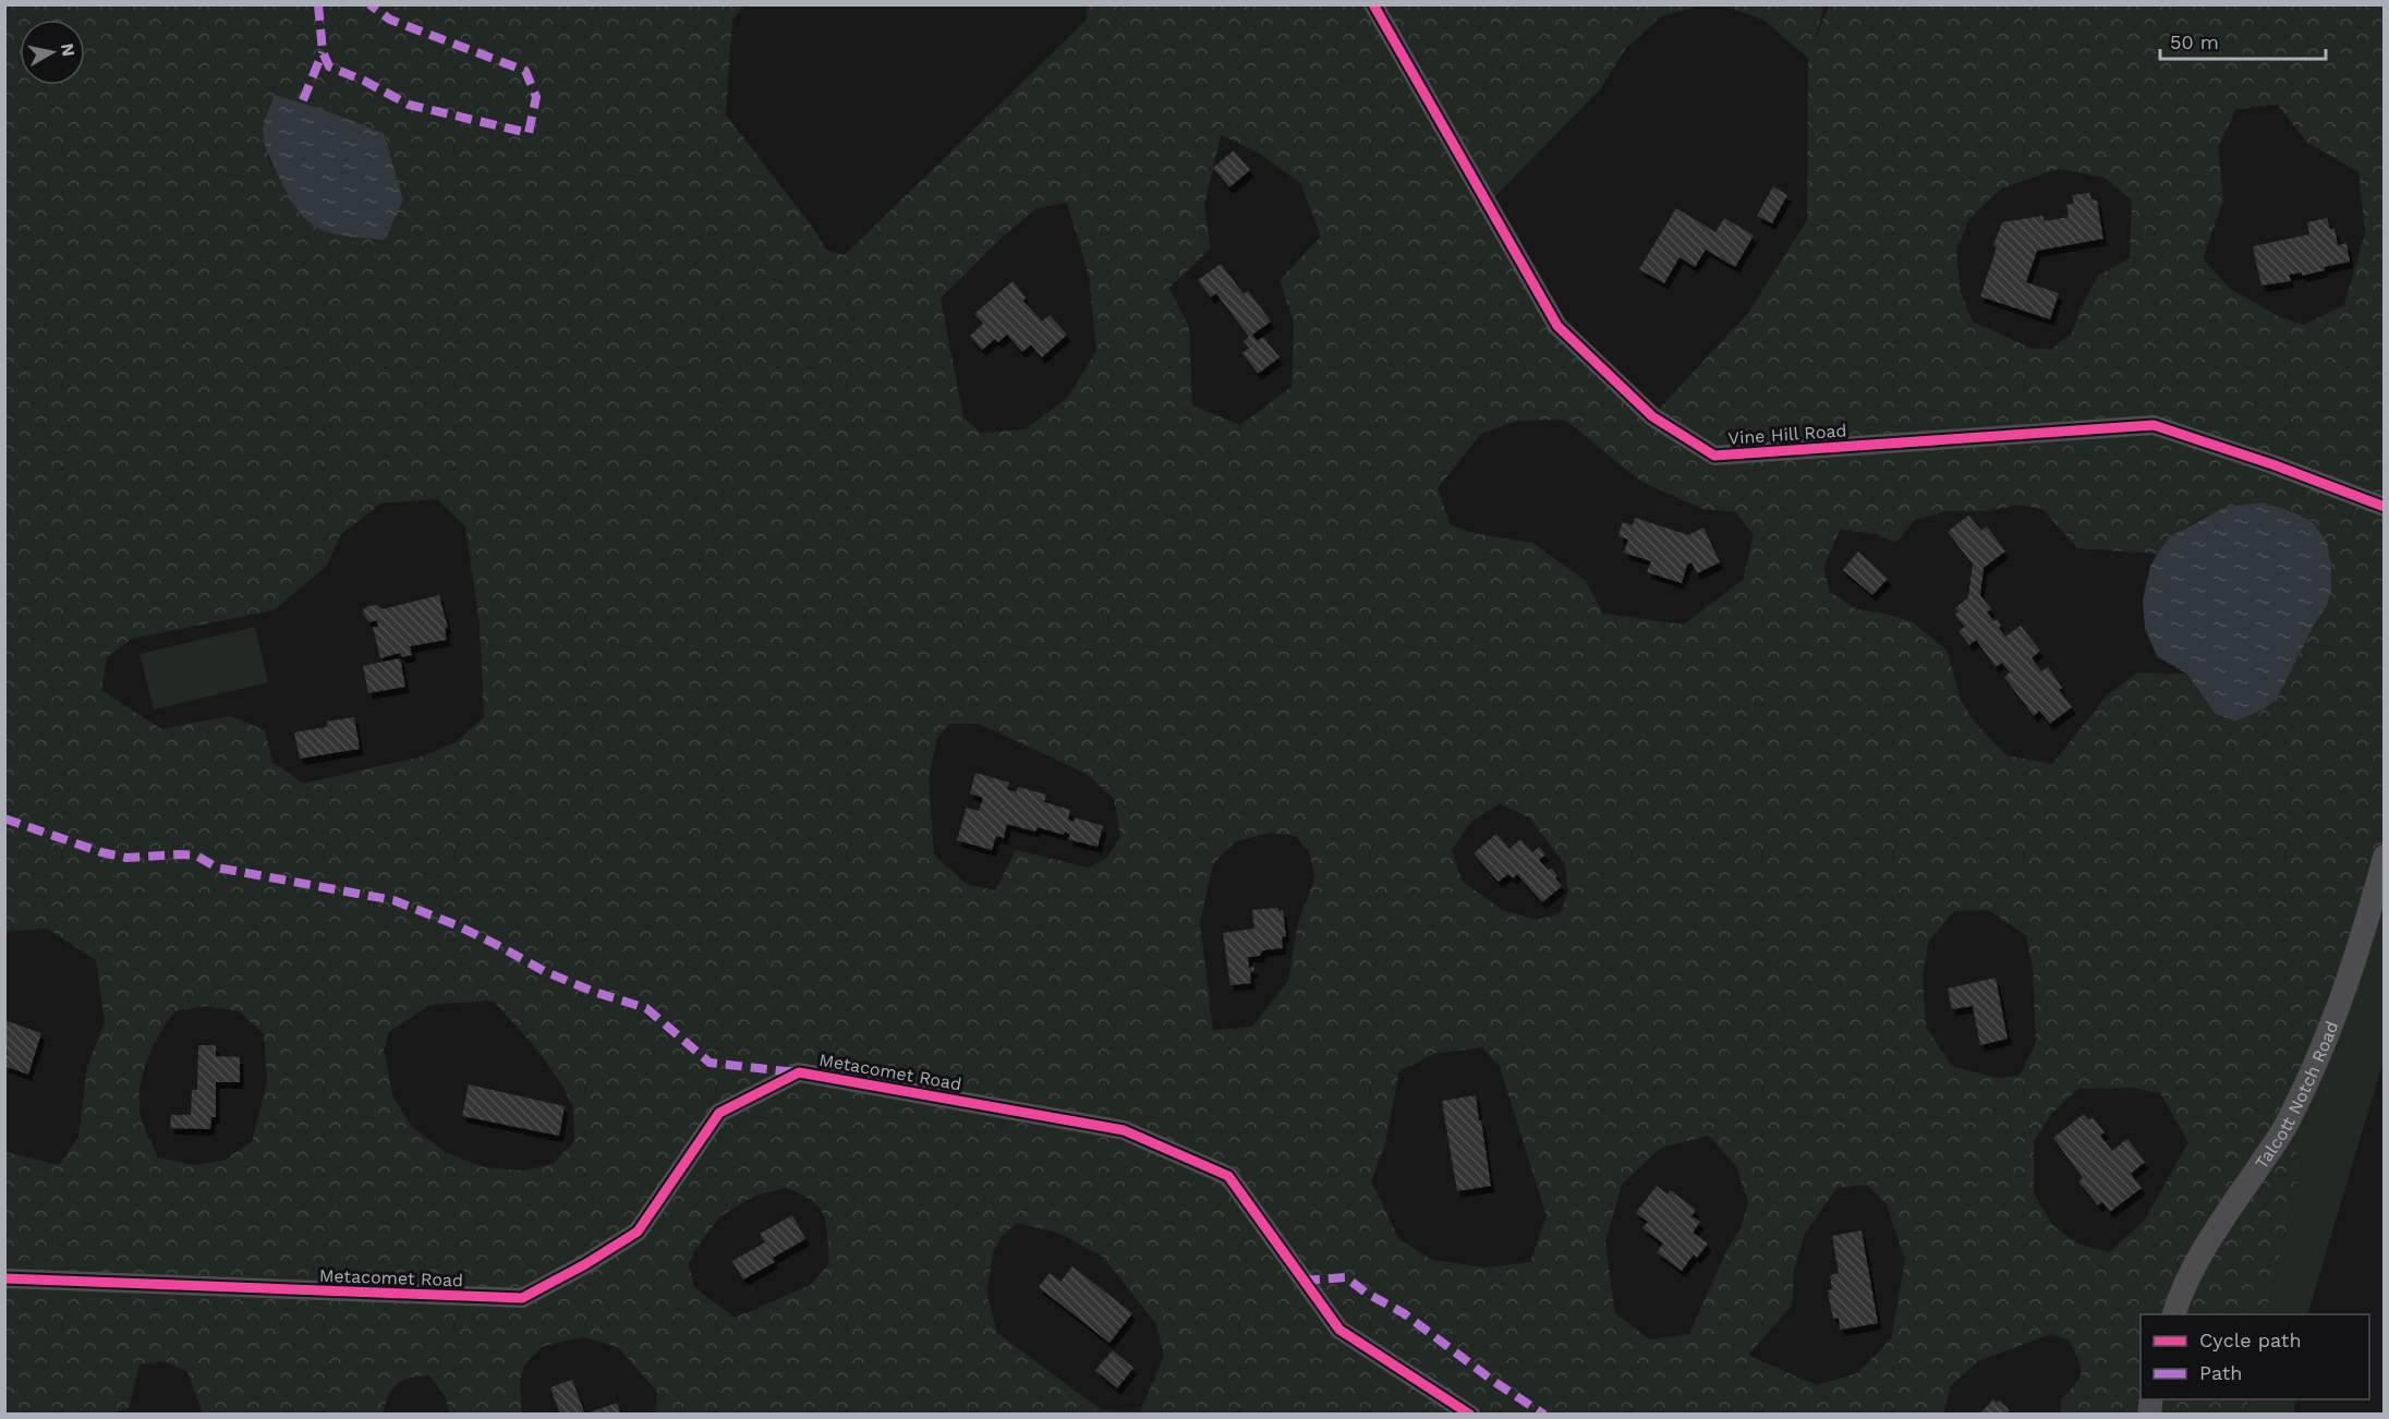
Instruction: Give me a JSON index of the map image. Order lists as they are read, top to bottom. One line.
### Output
{"streets":{"street":["Vine Hill Road","Metacomet Road","Talcott Notch Road"]},"legend":["Cycle path","Path"],"scale_bar":"50 m","north":"right"}
